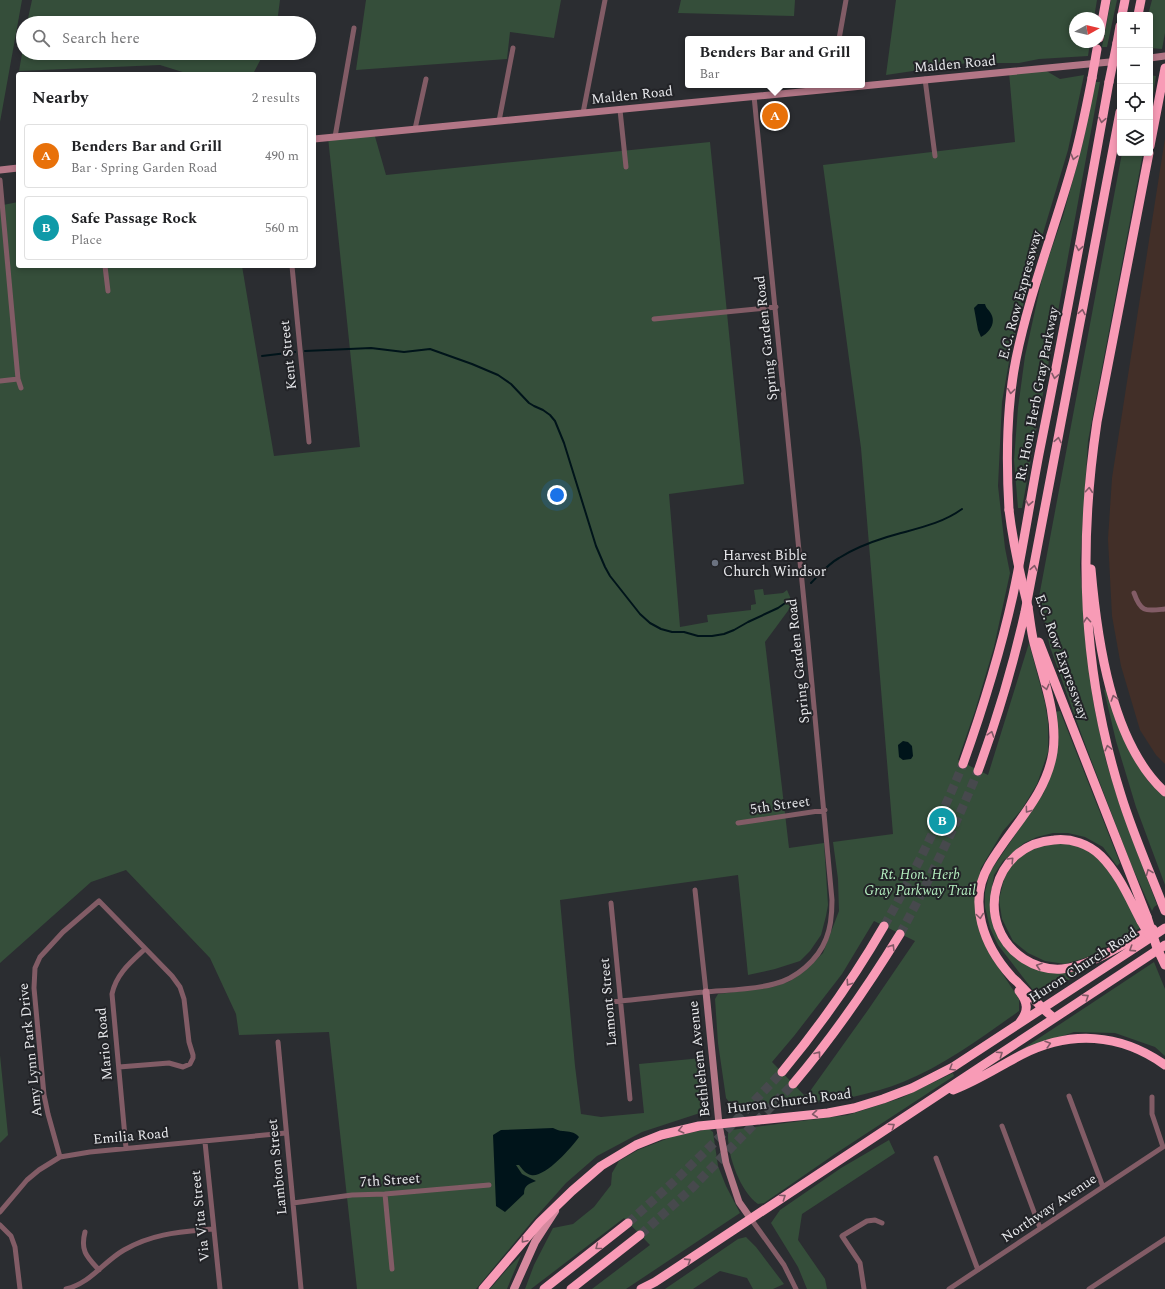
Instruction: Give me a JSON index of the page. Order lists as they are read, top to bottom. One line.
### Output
{"streets":{"highway":["E.C. Row Expressway","Rt. Hon. Herb Gray Parkway","Huron Church Road"],"main road":["Malden Road","Bethlehem Avenue"],"street":["Spring Garden Road","Kent Street","5th Street","Lamont Street","Mario Road","Amy Lynn Park Drive","Emilia Road","Lambton Street","7th Street","Northway Avenue","Via Vita Street"]},"crossings":[["Malden Road","Spring Garden Road"],["Spring Garden Road","5th Street"],["Spring Garden Road","Lamont Street"],["Spring Garden Road","Bethlehem Avenue"],["Huron Church Road","Bethlehem Avenue"],["Mario Road","Amy Lynn Park Drive"],["Mario Road","Emilia Road"],["Amy Lynn Park Drive","Emilia Road"],["Emilia Road","Lambton Street"],["Emilia Road","Via Vita Street"],["Lambton Street","7th Street"]],"parks":["Rt. Hon. Herb Gray Parkway Trail"],"places":["Harvest Bible Church Windsor"],"north":"right","page":{"map_buttons":["+","−"],"search":"Search here","popup":["Benders Bar and Grill","Bar"],"heading":["Nearby","2 results"],"pins":["A","B"],"list":[{"mark":"A","name":"Benders Bar and Grill","note":"Bar · Spring Garden Road","value":"490 m"},{"mark":"B","name":"Safe Passage Rock","note":"Place","value":"560 m"}]}}
